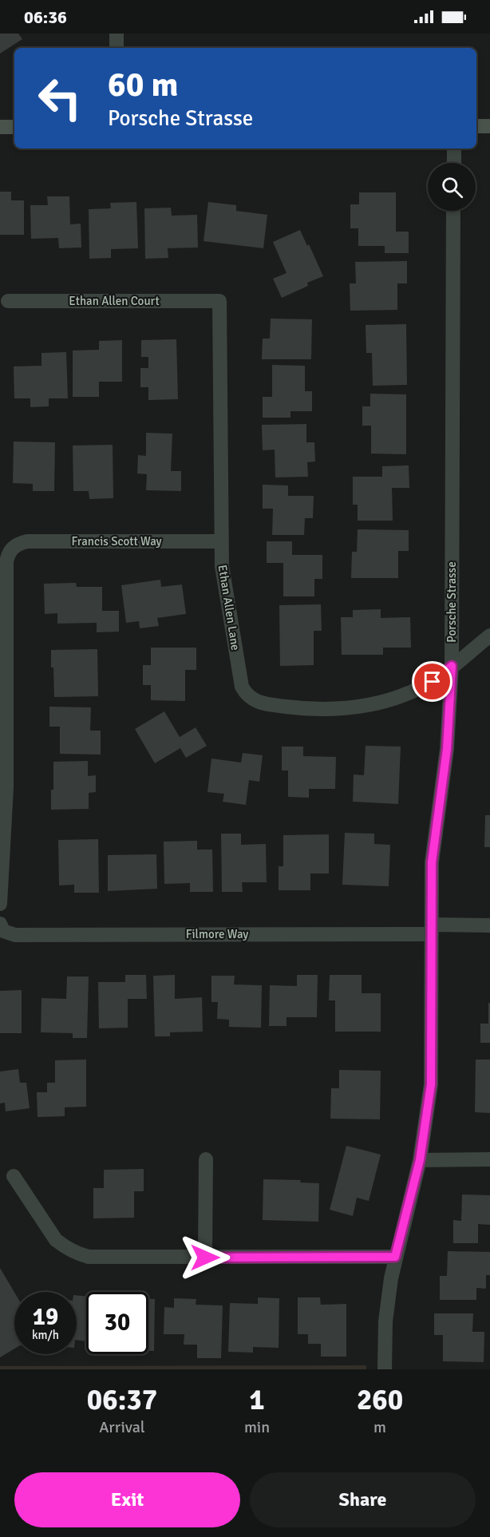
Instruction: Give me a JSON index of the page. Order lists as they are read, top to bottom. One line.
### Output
{"streets":{"street":["Ethan Allen Court","Francis Scott Way","Porsche Strasse","Ethan Allen Lane","Filmore Way"]},"crossings":[["Ethan Allen Court","Ethan Allen Lane"],["Francis Scott Way","Ethan Allen Lane"],["Porsche Strasse","Ethan Allen Lane"],["Porsche Strasse","Filmore Way"]],"page":{"status":"06:36","turn":["60 m","Porsche Strasse"],"speed":"19 km/h","limit":"30","eta":["06:37","Arrival","1","min","260","m"],"buttons":["Exit","Share"]}}
